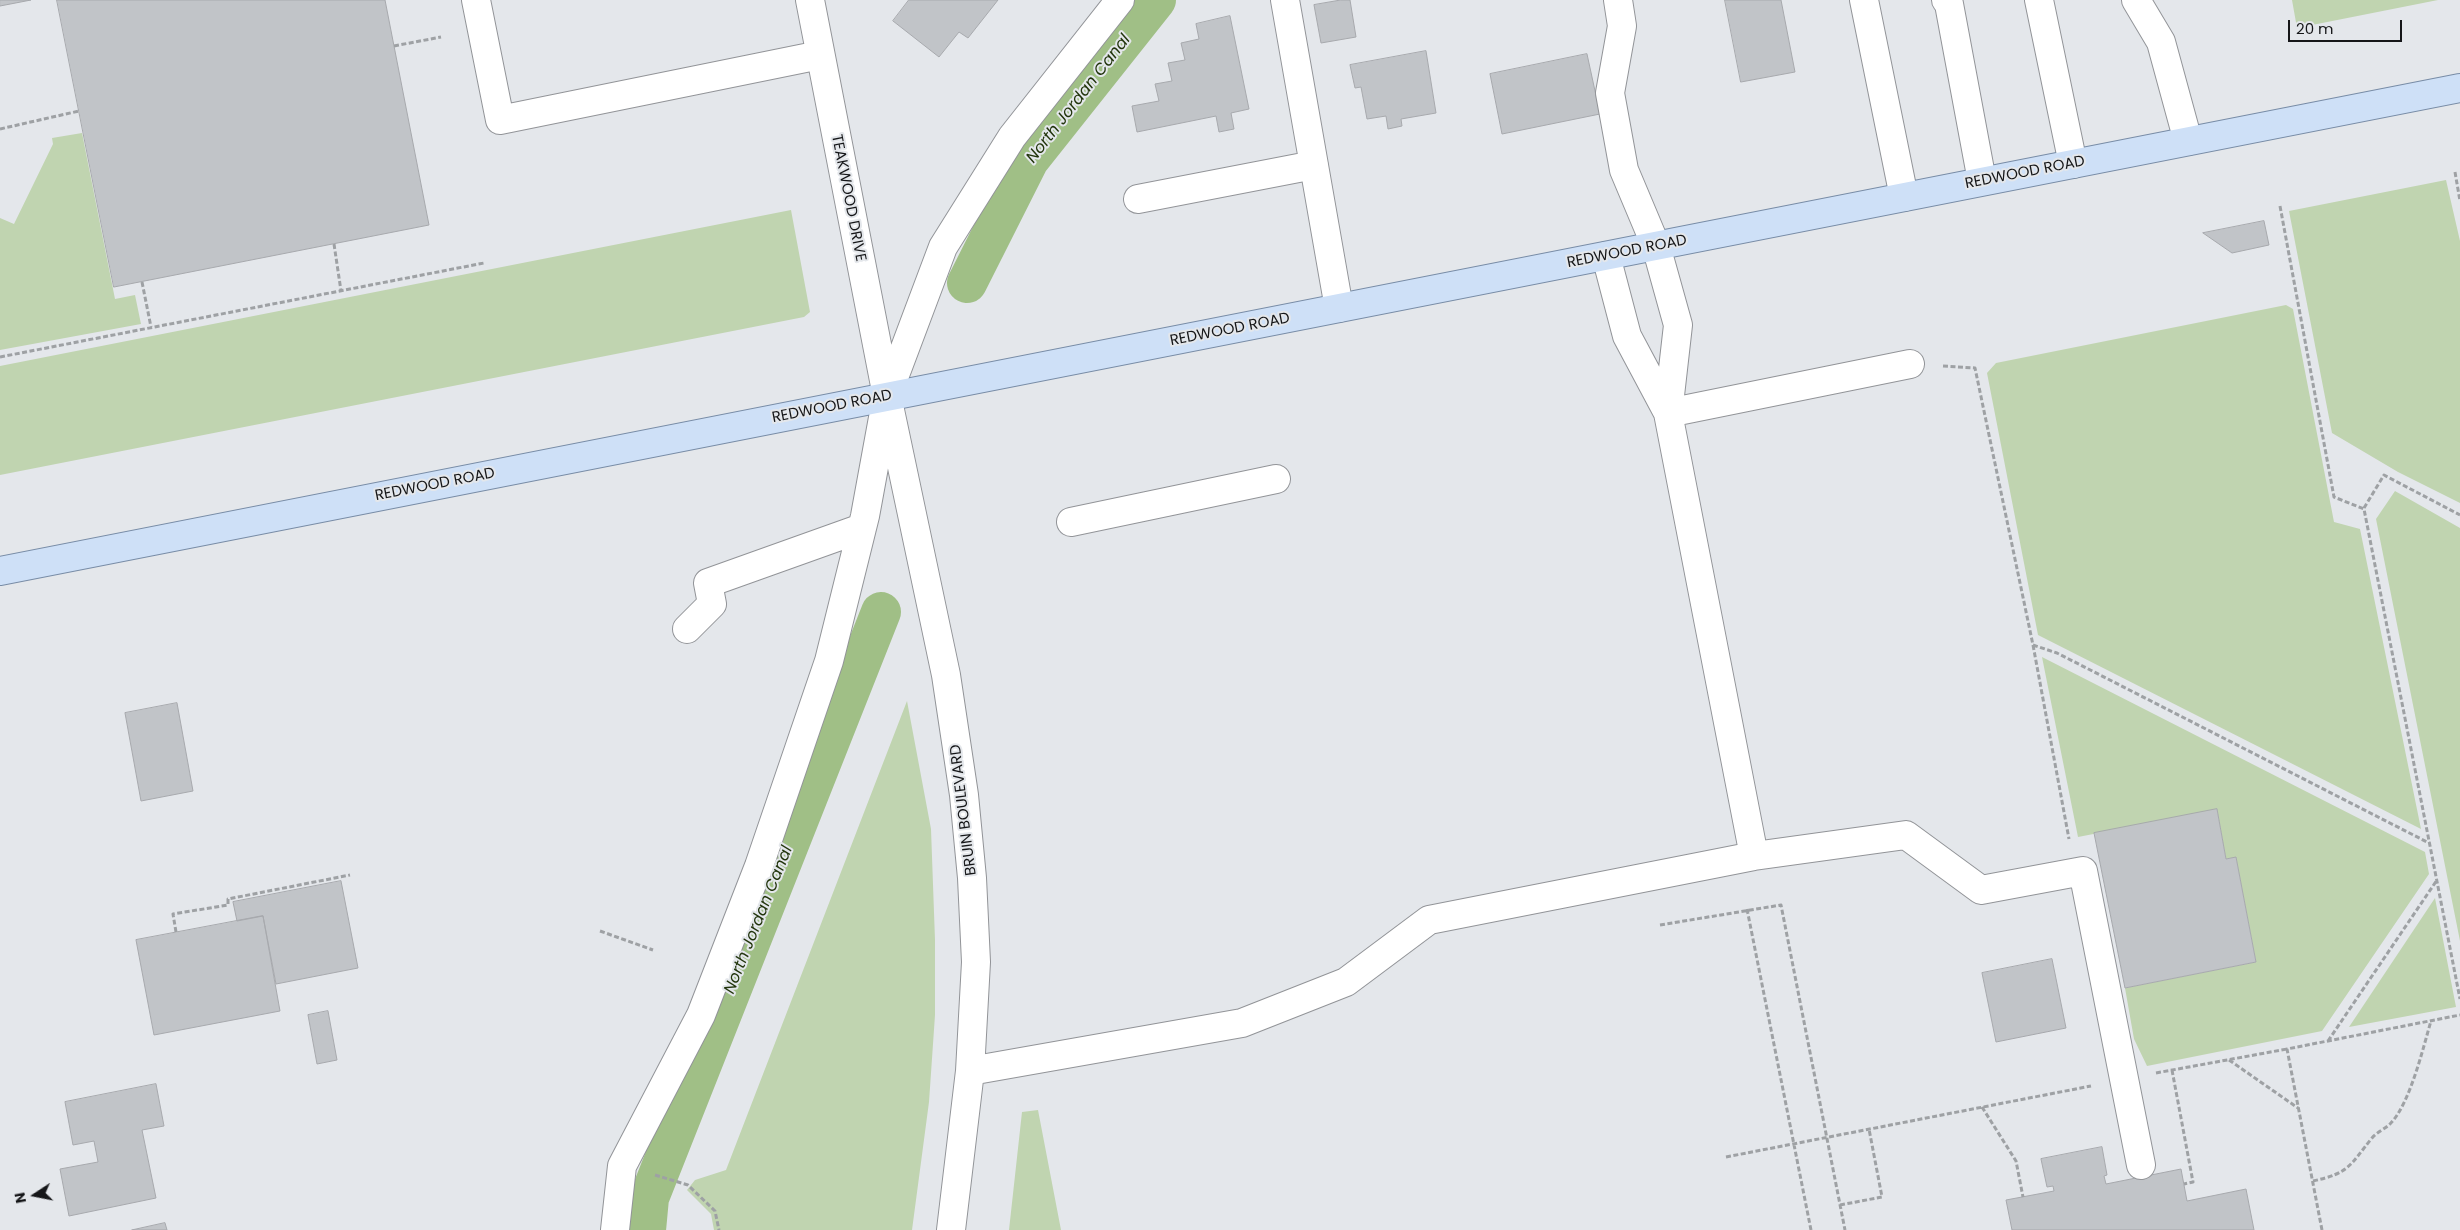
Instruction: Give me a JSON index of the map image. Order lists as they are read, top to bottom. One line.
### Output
{"streets":{"main road":["REDWOOD ROAD"],"street":["TEAKWOOD DRIVE","BRUIN BOULEVARD"]},"crossings":[["REDWOOD ROAD","TEAKWOOD DRIVE"],["REDWOOD ROAD","BRUIN BOULEVARD"],["TEAKWOOD DRIVE","BRUIN BOULEVARD"]],"water":["North Jordan Canal"],"scale_bar":"20 m","north":"left"}
